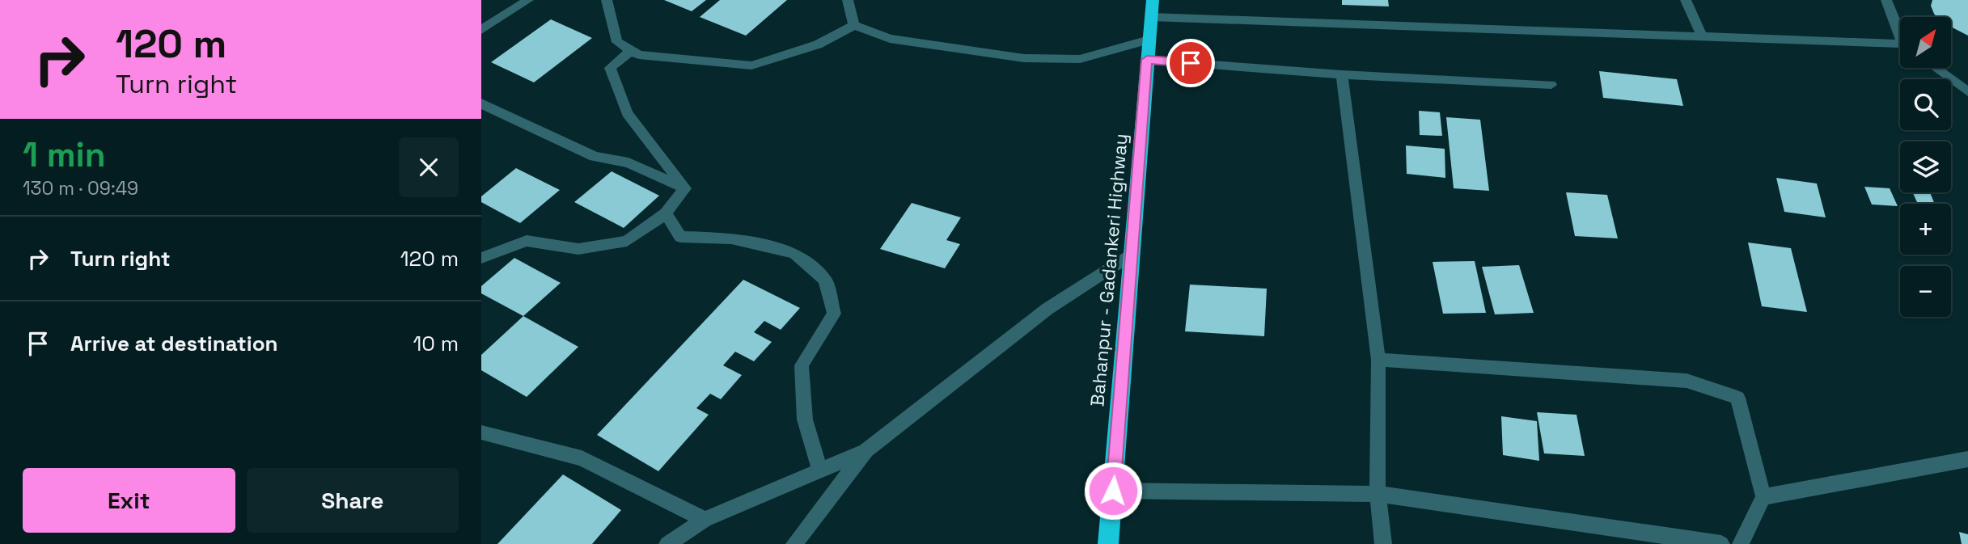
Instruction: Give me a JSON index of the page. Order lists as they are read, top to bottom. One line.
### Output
{"streets":{"highway":["Bahanpur - Gadankeri Highway"]},"north":"top right","page":{"turn":["120 m","Turn right"],"map_buttons":["+","−"],"heading":["1 min","130 m · 09:49"],"list":[{"name":"Turn right","value":"120 m"},{"name":"Arrive at destination","value":"10 m"}],"buttons":["Exit","Share"]}}
